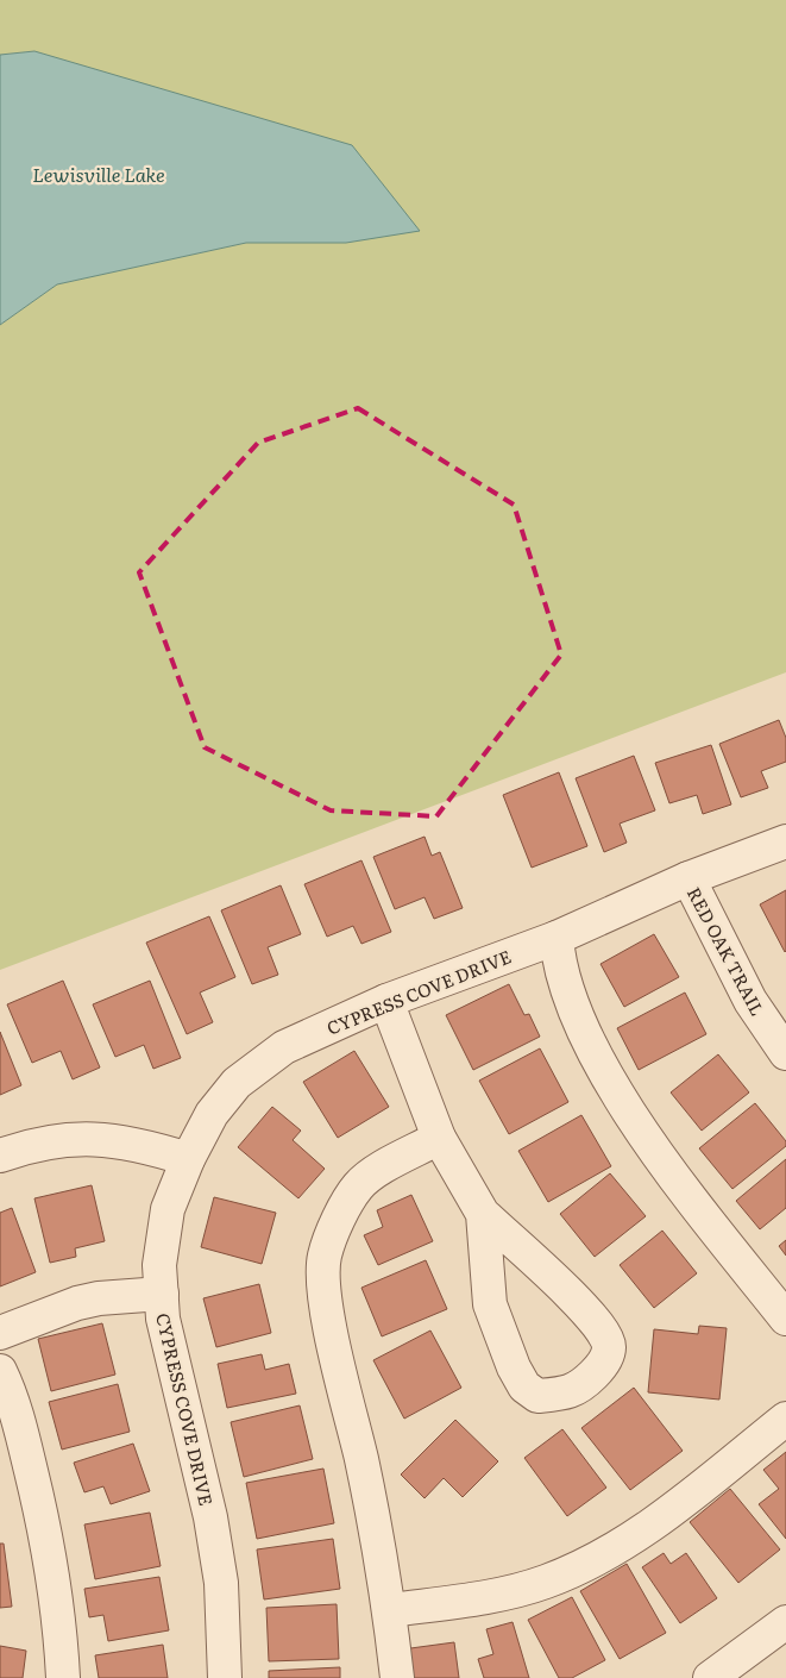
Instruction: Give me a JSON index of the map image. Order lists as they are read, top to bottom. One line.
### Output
{"streets":{"street":["RED OAK TRAIL","CYPRESS COVE DRIVE"]},"crossings":[["RED OAK TRAIL","CYPRESS COVE DRIVE"]],"water":["Lewisville Lake"]}
